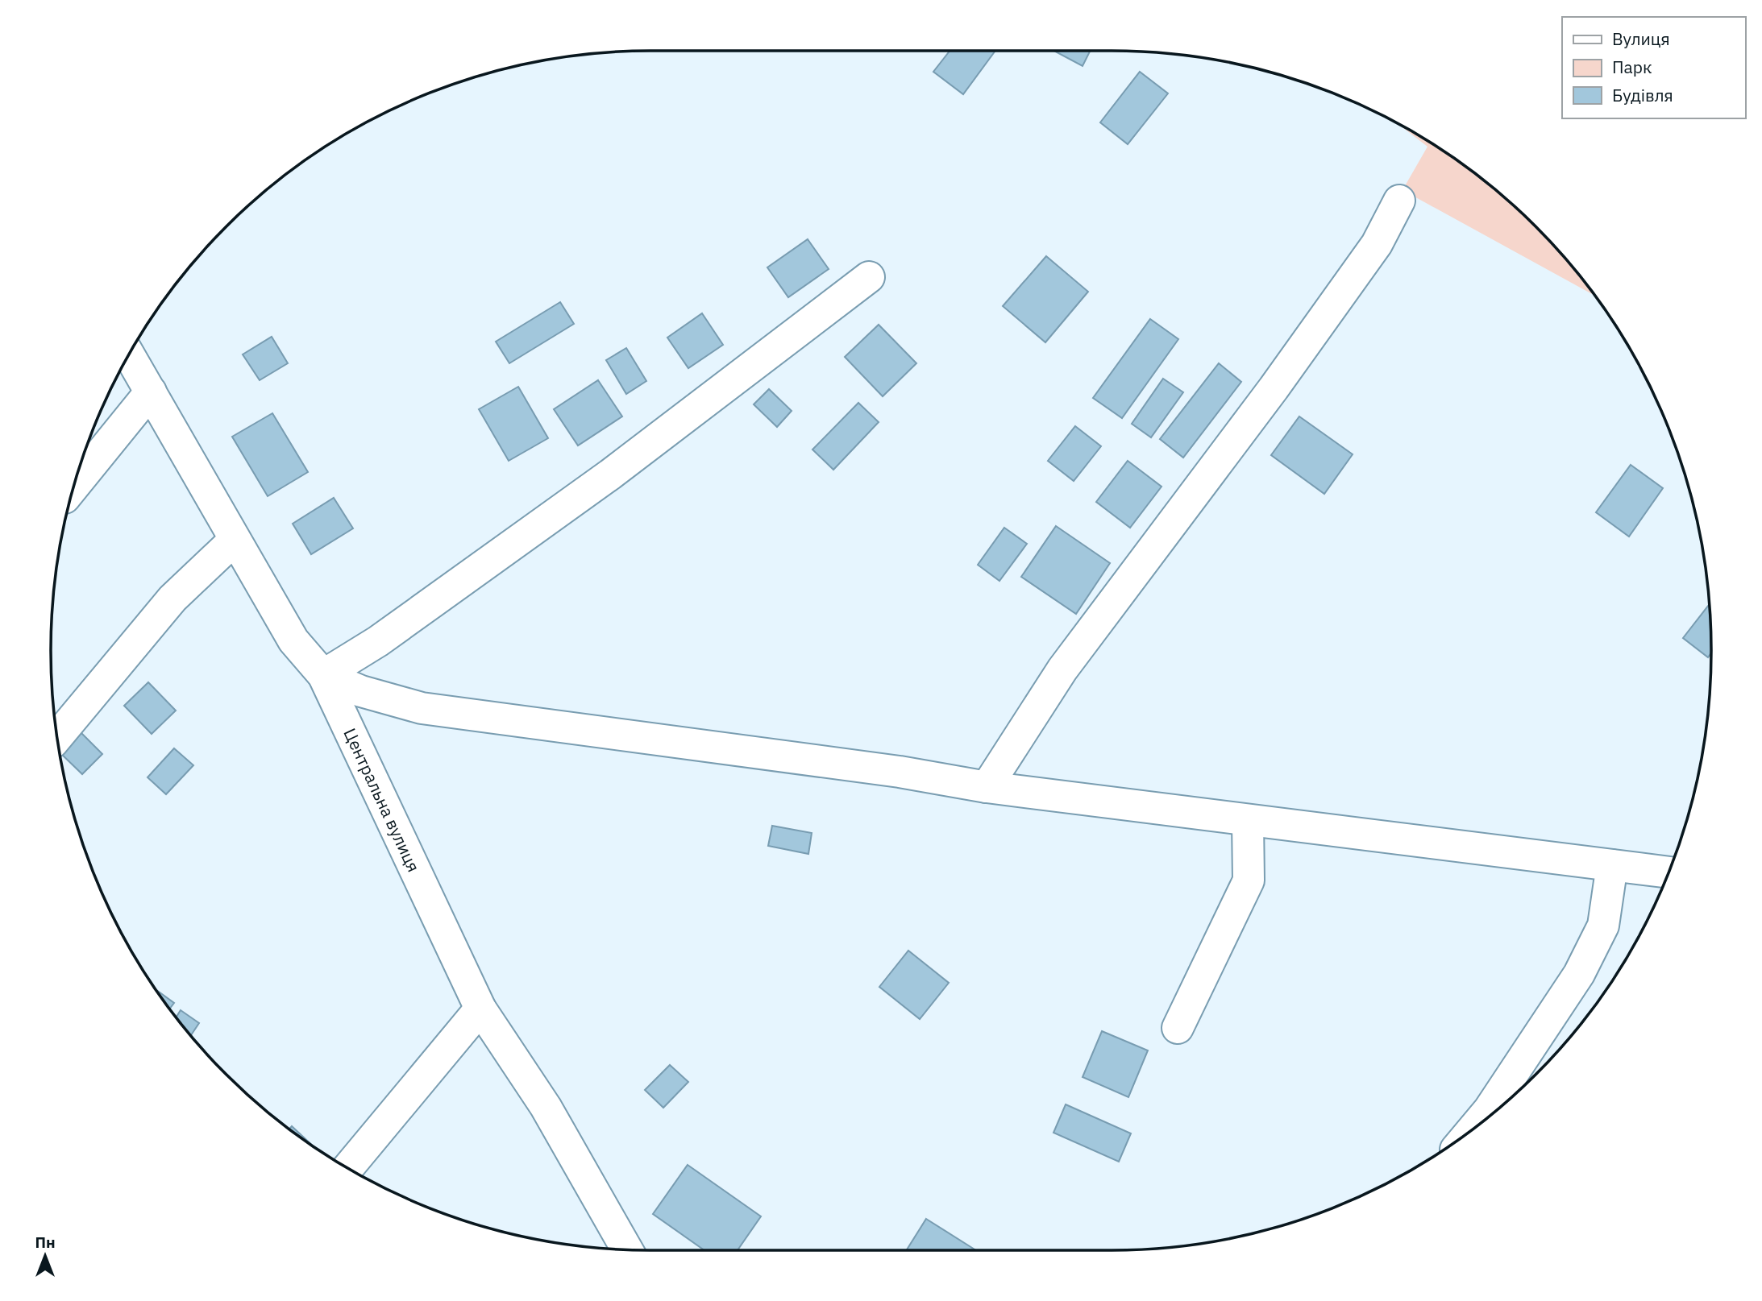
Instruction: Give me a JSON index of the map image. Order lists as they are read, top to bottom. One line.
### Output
{"streets":{"street":["Центральна вулиця"]},"legend":["Вулиця","Парк","Будівля"],"north":"top"}
